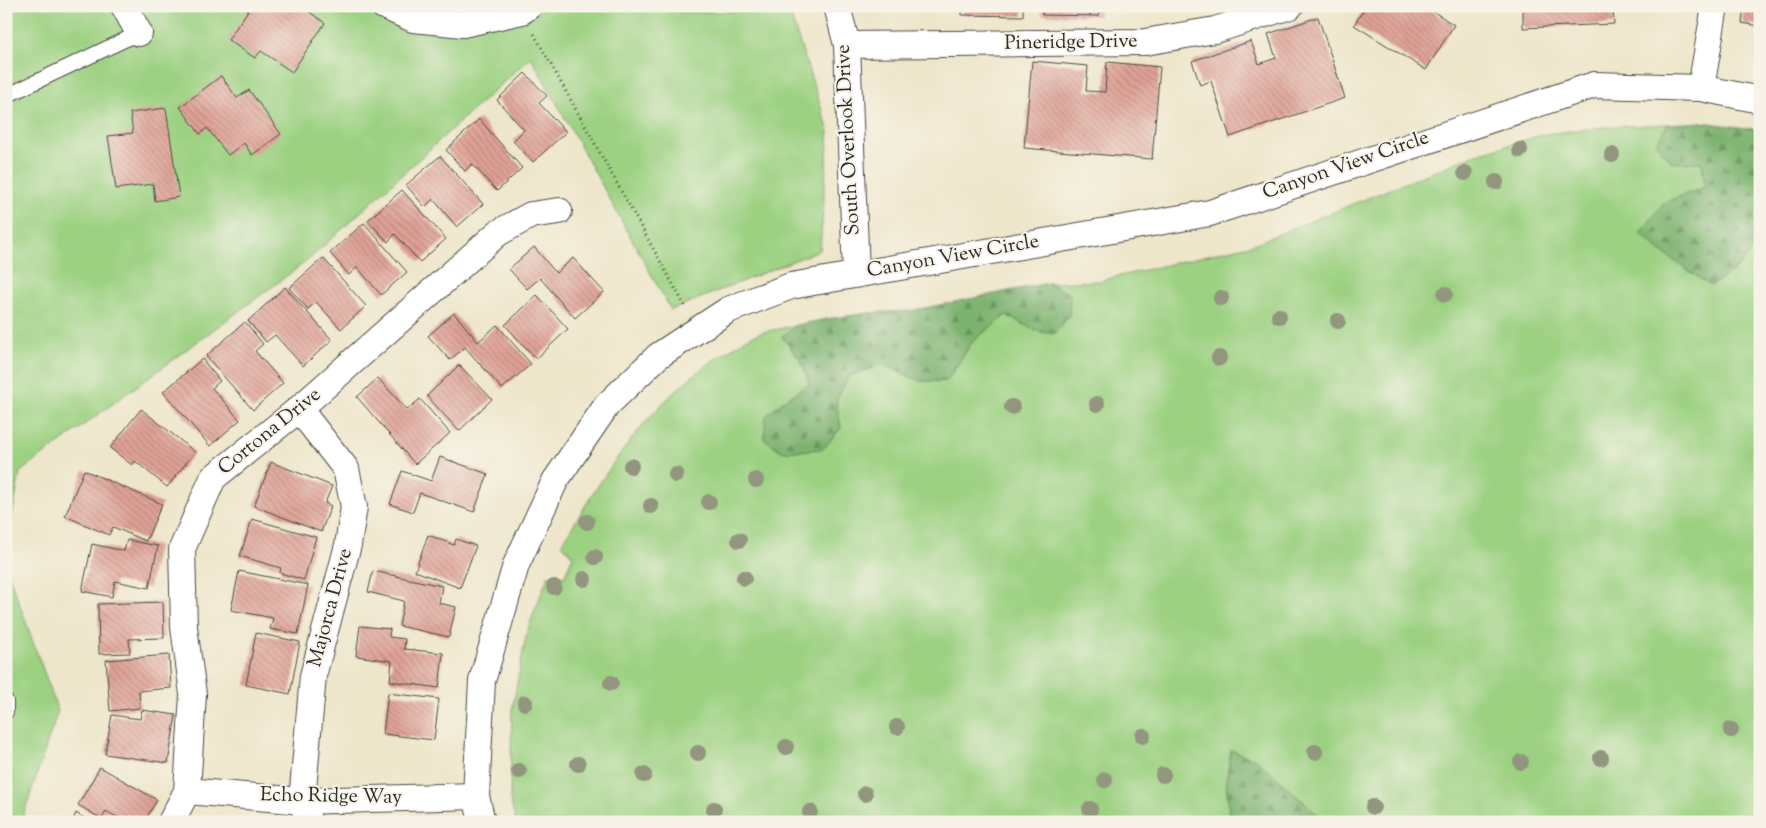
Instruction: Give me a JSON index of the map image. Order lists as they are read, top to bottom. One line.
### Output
{"streets":{"street":["Pineridge Drive","South Overlook Drive","Canyon View Circle","Cortona Drive","Majorca Drive","Echo Ridge Way"]},"crossings":[["Pineridge Drive","South Overlook Drive"],["South Overlook Drive","Canyon View Circle"],["Canyon View Circle","Echo Ridge Way"],["Cortona Drive","Majorca Drive"],["Cortona Drive","Echo Ridge Way"],["Majorca Drive","Echo Ridge Way"]]}
